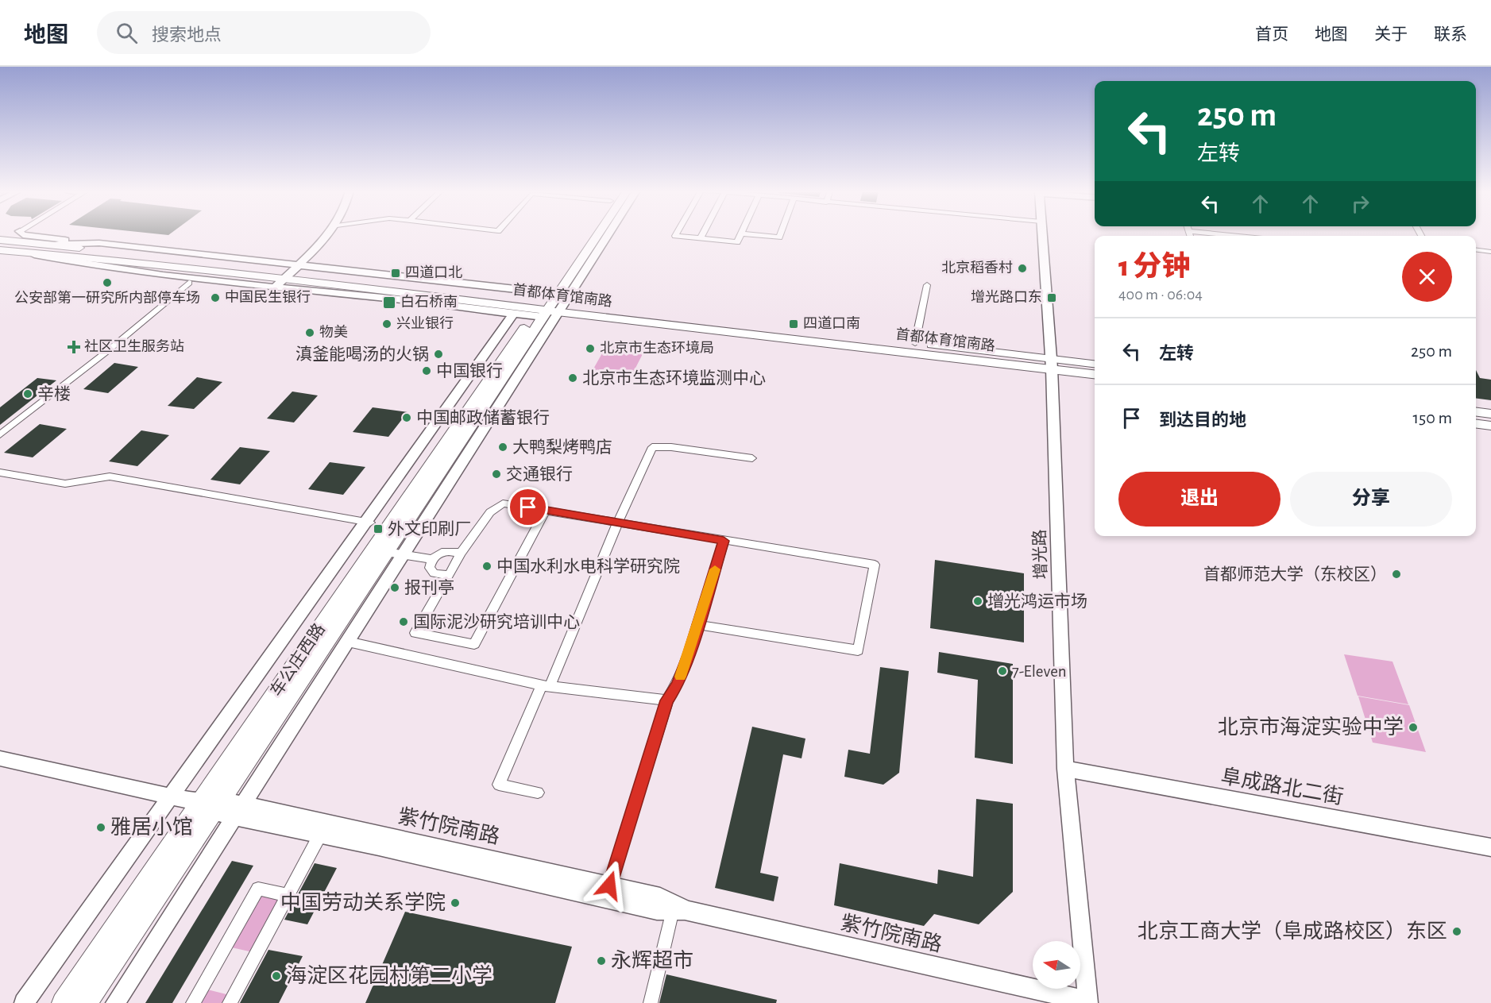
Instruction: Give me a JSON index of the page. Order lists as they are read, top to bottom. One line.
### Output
{"streets":{"main road":["首都体育馆南路","车公庄西路"],"street":["增光路","阜成路北二街","紫竹院南路"]},"crossings":[["首都体育馆南路","增光路"],["首都体育馆南路","车公庄西路"],["增光路","阜成路北二街"],["增光路","紫竹院南路"],["车公庄西路","紫竹院南路"]],"places":{"other":["北京稻香村","公安部第一研究所内部停车场","中国民生银行","兴业银行","物美","北京市生态环境局","滇釜能喝汤的火锅","中国银行","北京市生态环境监测中心","辛楼","中国邮政储蓄银行","大鸭梨烤鸭店","交通银行","中国水利水电科学研究院","首都师范大学（东校区）","报刊亭","增光鸿运市场","国际泥沙研究培训中心","7-Eleven","北京市海淀实验中学","雅居小馆","中国劳动关系学院","北京工商大学（阜成路校区）东区","永辉超市","海淀区花园村第二小学"],"transit":["四道口北","增光路口东","白石桥南","四道口南","外文印刷厂"],"health":["社区卫生服务站"]},"north":"left","page":{"header":"地图","search":"搜索地点","nav":["首页","地图","关于","联系"],"turn":["250 m","左转"],"heading":["1 分钟","400 m · 06:04"],"list":[{"name":"左转","value":"250 m"},{"name":"到达目的地","value":"150 m"}],"buttons":["退出","分享"]}}
